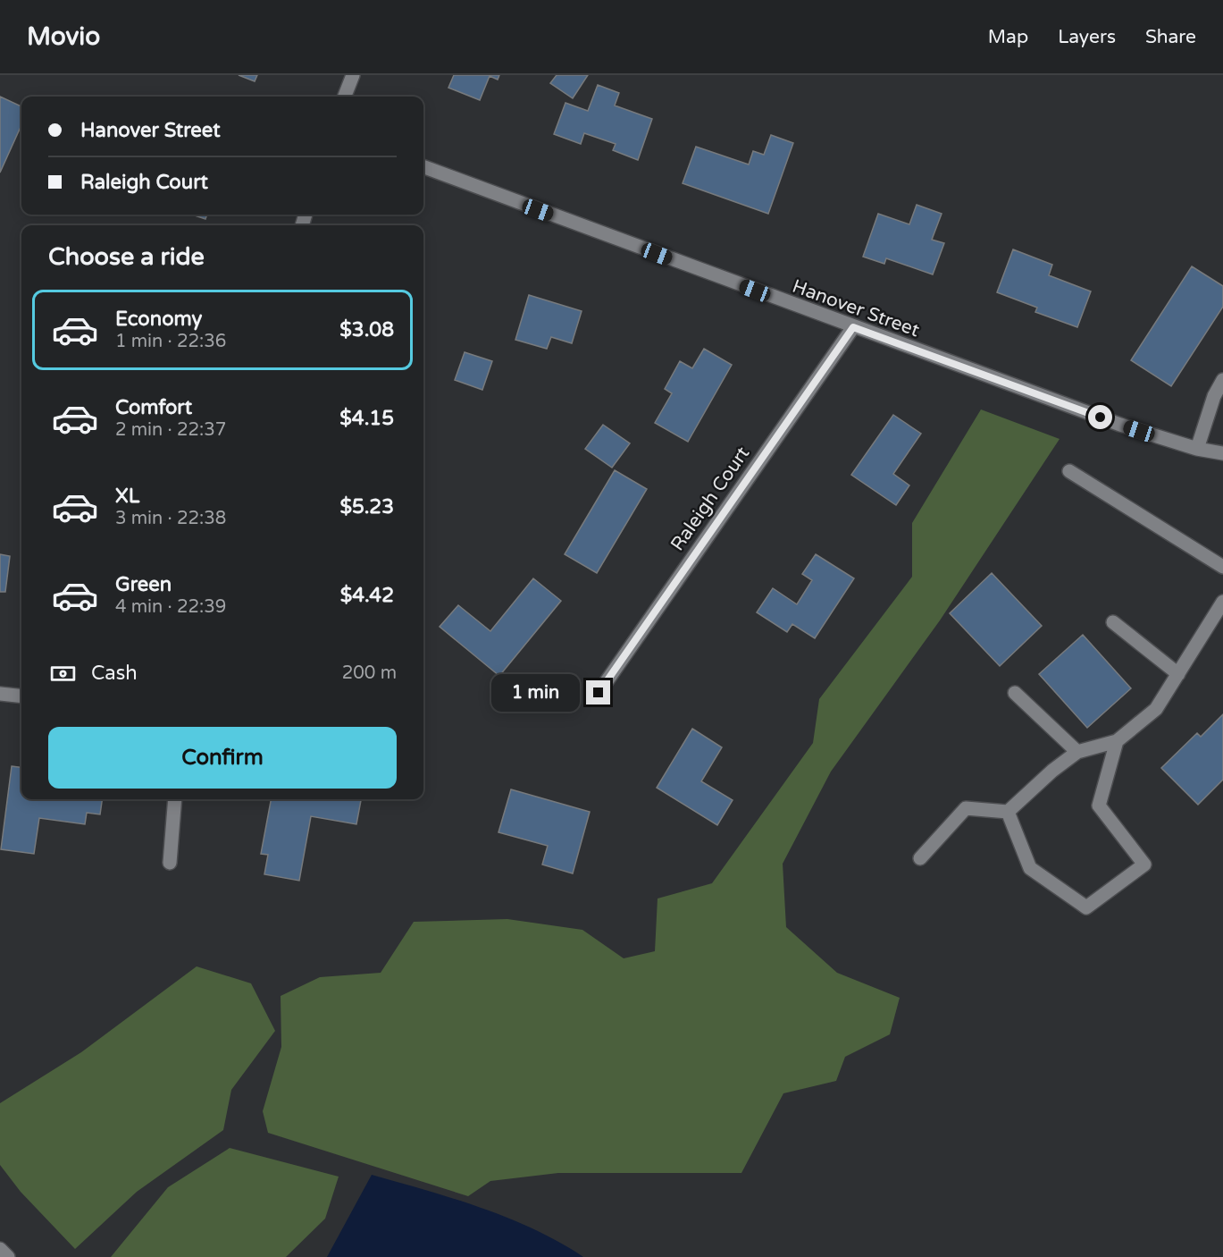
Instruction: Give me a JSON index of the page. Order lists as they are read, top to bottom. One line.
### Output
{"streets":{"street":["Hanover Street","Raleigh Court"]},"crossings":[["Hanover Street","Raleigh Court"]],"page":{"header":"Movio","nav":["Map","Layers","Share"],"banner":["Hanover Street","Raleigh Court"],"heading":"Choose a ride","list":[{"name":"Economy","note":"1 min · 22:36","value":"$3.08"},{"name":"Comfort","note":"2 min · 22:37","value":"$4.15"},{"name":"XL","note":"3 min · 22:38","value":"$5.23"},{"name":"Green","note":"4 min · 22:39","value":"$4.42"}],"pay":["Cash","200 m"],"bubble":"1 min","buttons":"Confirm"}}
